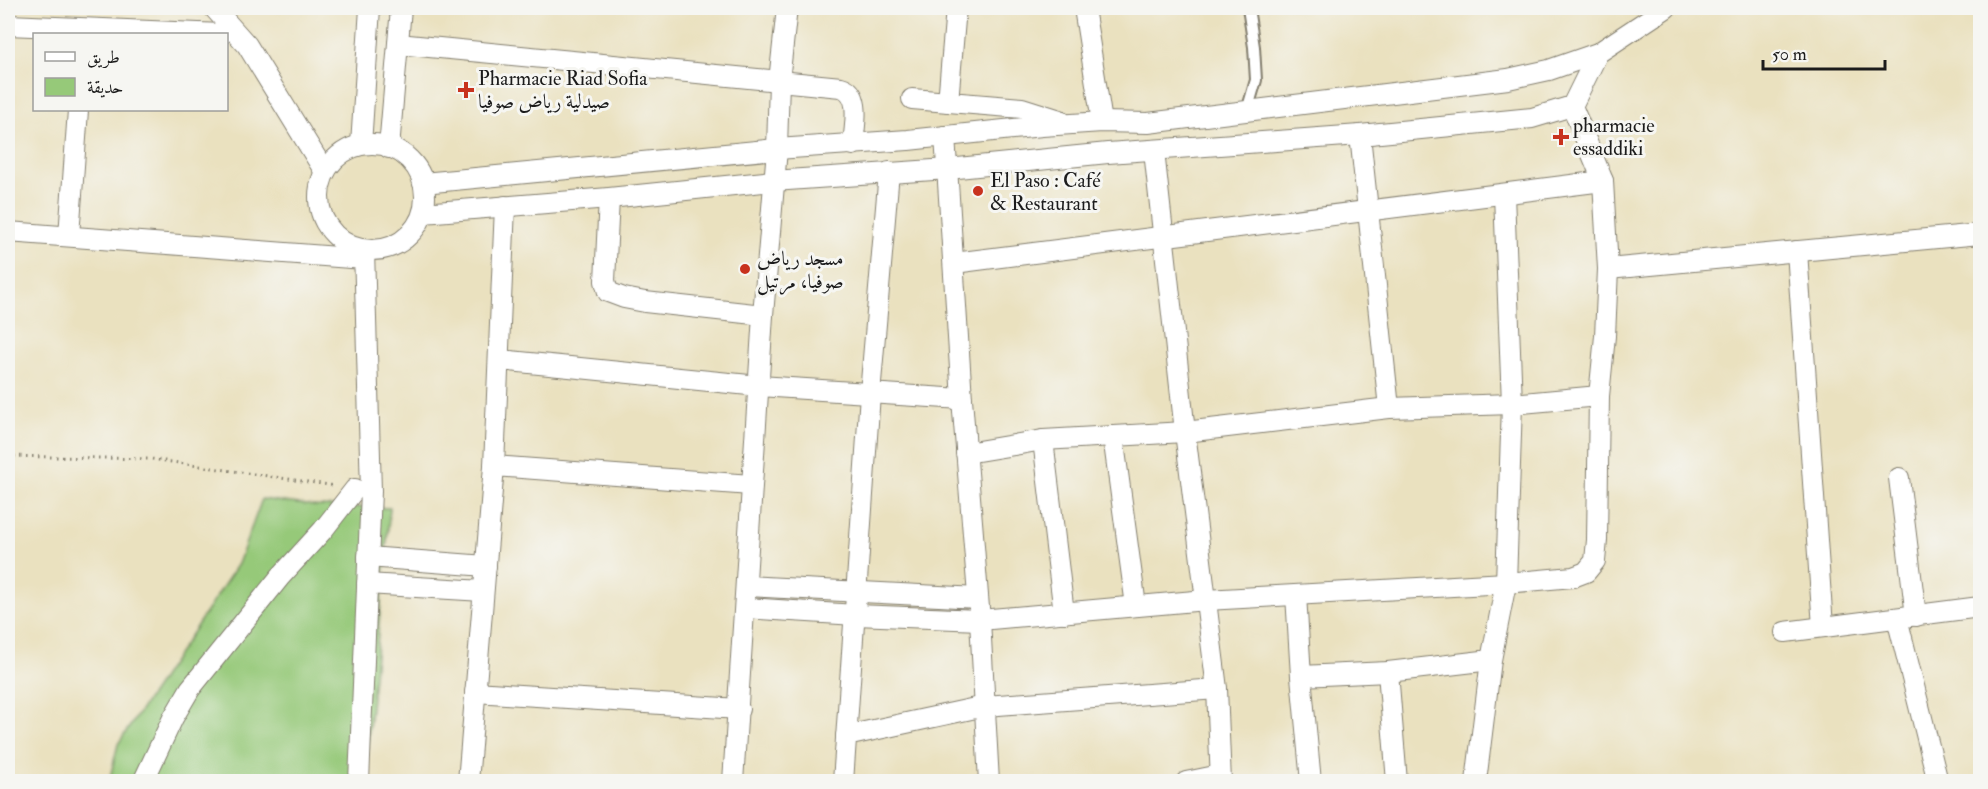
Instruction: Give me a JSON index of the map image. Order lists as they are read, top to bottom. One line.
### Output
{"places":{"health":["Pharmacie Riad Sofia صيدلية رياض صوفيا","pharmacie essaddiki"],"other":["El Paso : Café & Restaurant","مسجد رياض صوفيا، مرتیل"]},"legend":["طريق","حديقة"],"scale_bar":"50 m"}
